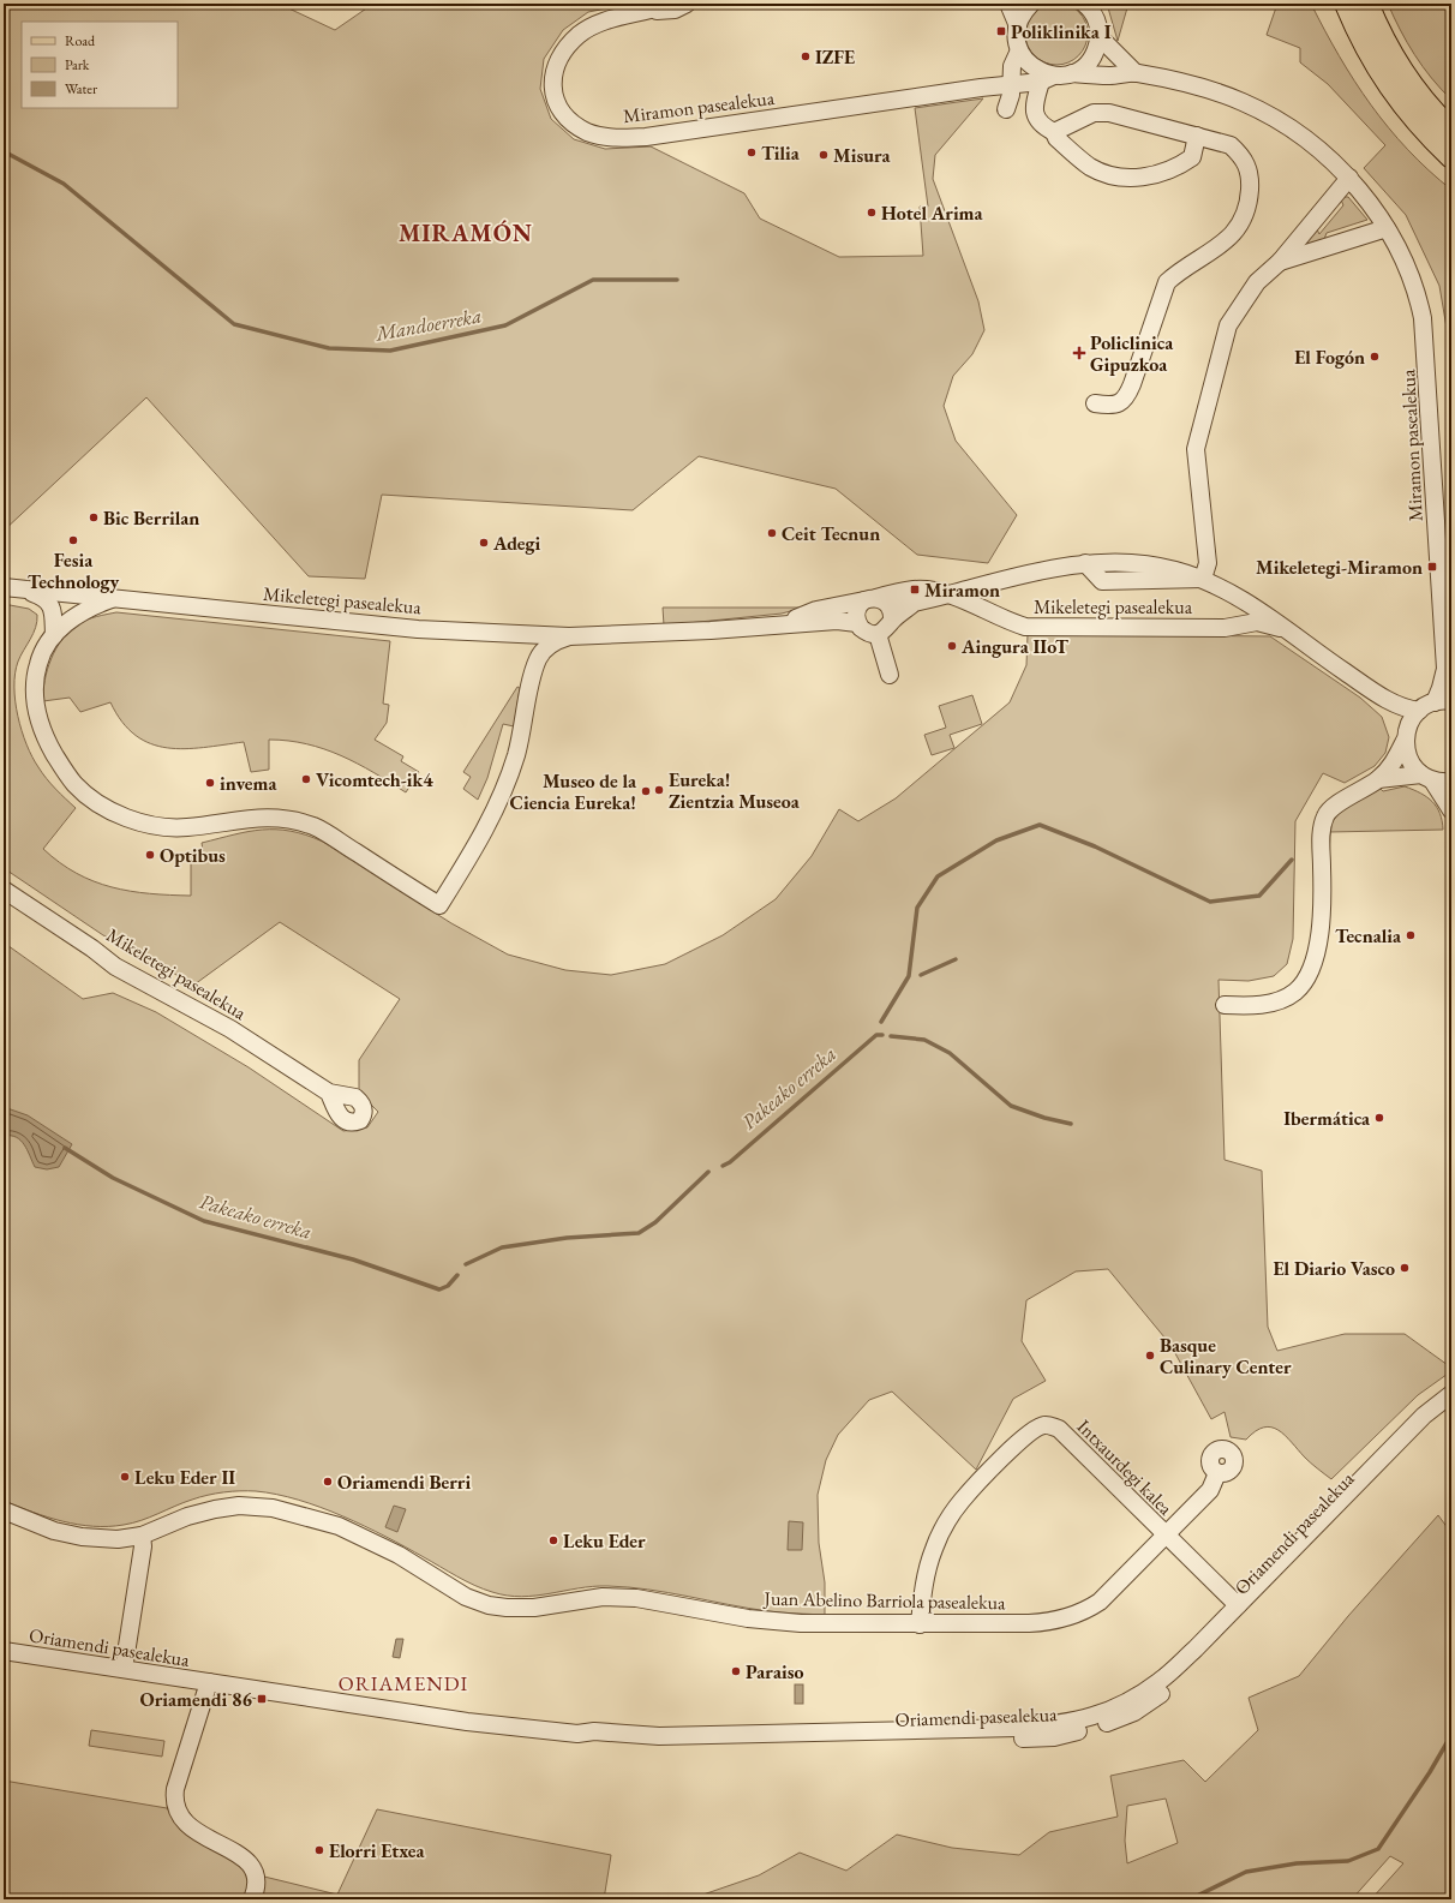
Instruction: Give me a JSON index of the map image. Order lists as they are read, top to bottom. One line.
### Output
{"streets":{"street":["Miramon pasealekua","Mikeletegi pasealekua","Intxaurdegi kalea","Oriamendi pasealekua","Juan Abelino Barriola pasealekua"]},"crossings":[["Miramon pasealekua","Mikeletegi pasealekua"],["Intxaurdegi kalea","Juan Abelino Barriola pasealekua"]],"districts":["MIRAMÓN","ORIAMENDI"],"water":["Mandoerreka","Pakeako erreka"],"places":{"transit":["Poliklinika I","Mikeletegi-Miramon","Miramon","Oriamendi 86"],"other":["IZFE","Tilia","Misura","Hotel Arima","El Fogón","Bic Berrilan","Ceit Tecnun","Fesia Technology","Adegi","Aingura IIoT","Vicomtech-ik4","invema","Eureka! Zientzia Museoa","Museo de la Ciencia Eureka!","Optibus","Tecnalia","Ibermática","El Diario Vasco","Basque Culinary Center","Leku Eder II","Oriamendi Berri","Leku Eder","Paraiso","Elorri Etxea"],"health":["Policlinica Gipuzkoa"]},"legend":["Road","Park","Water"]}
